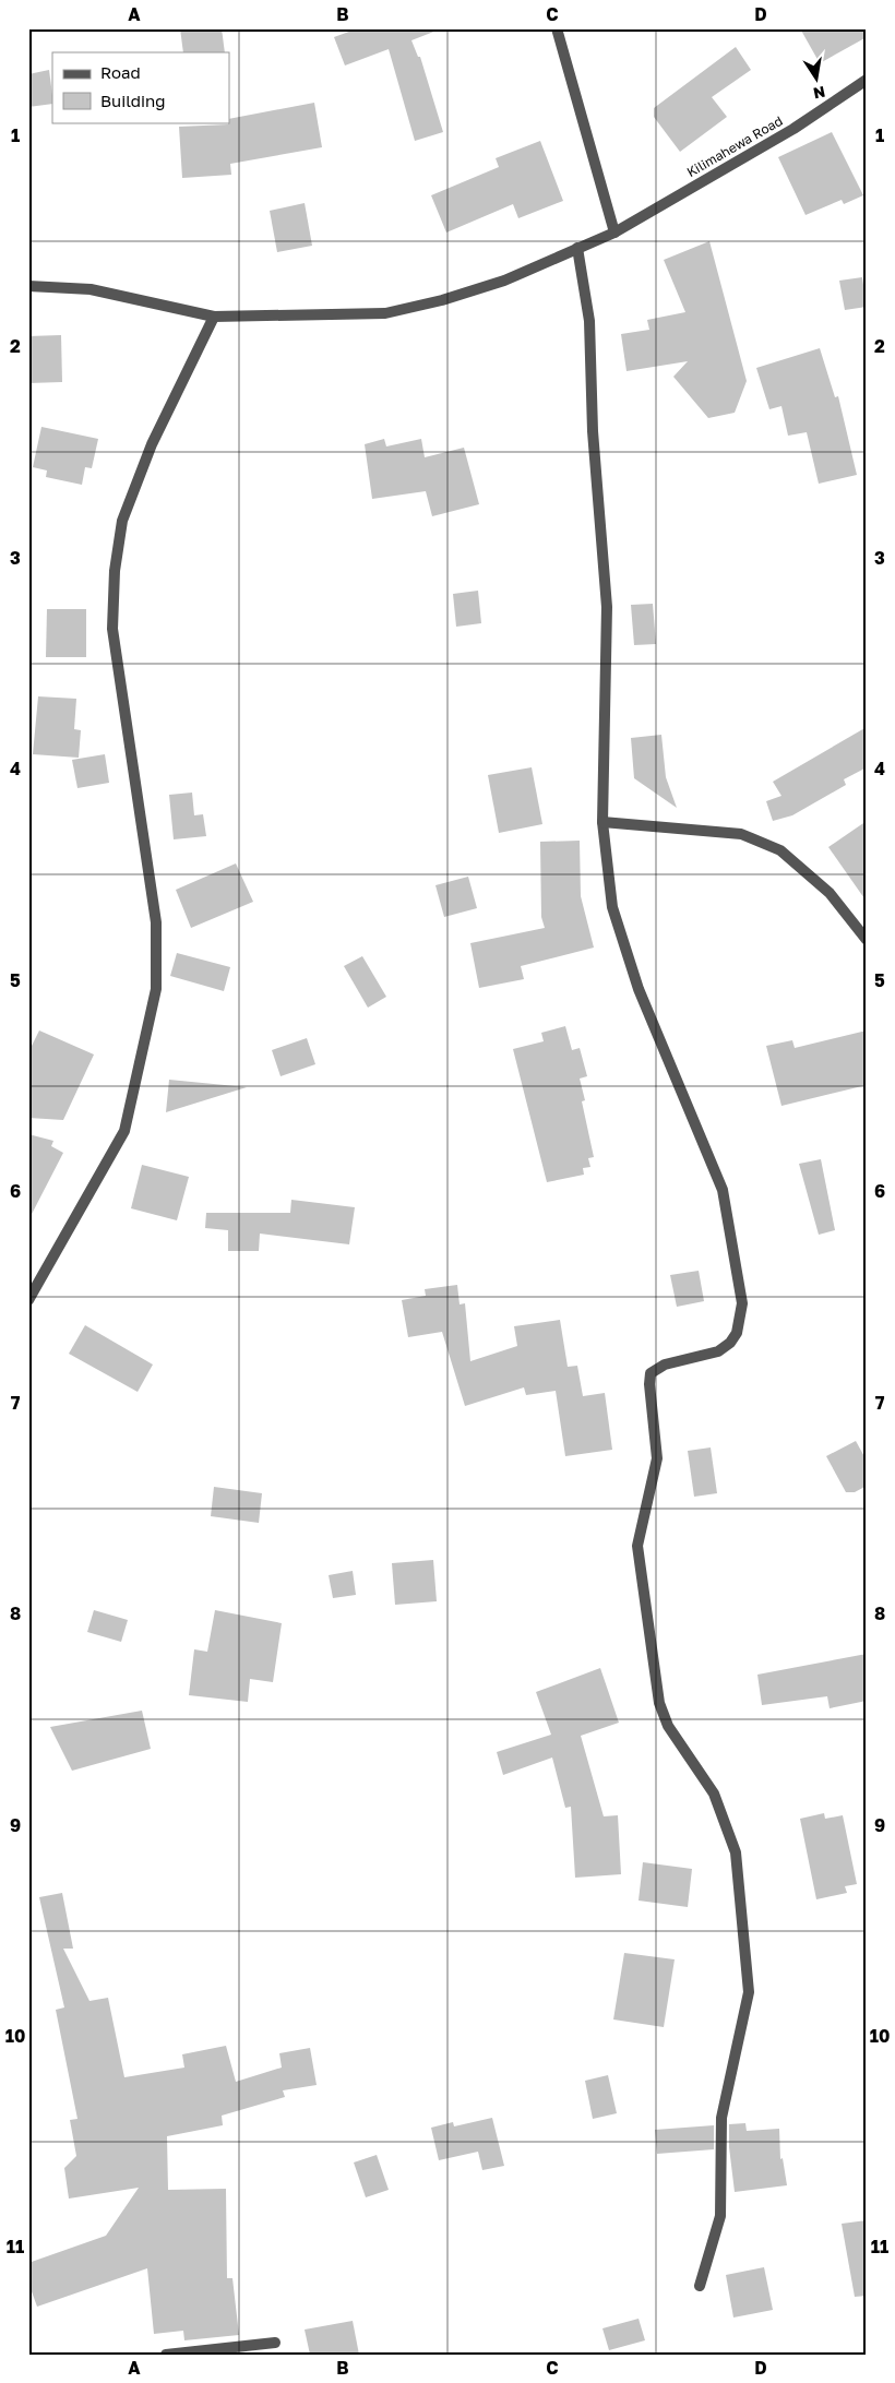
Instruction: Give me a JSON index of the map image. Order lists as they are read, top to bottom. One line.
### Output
{"streets":{"street":["Kilimahewa Road"]},"legend":["Road","Building"],"north":"bottom","grid":{"columns":["A","B","C","D"],"rows":["1","2","3","4","5","6","7","8","9","10","11"]}}
